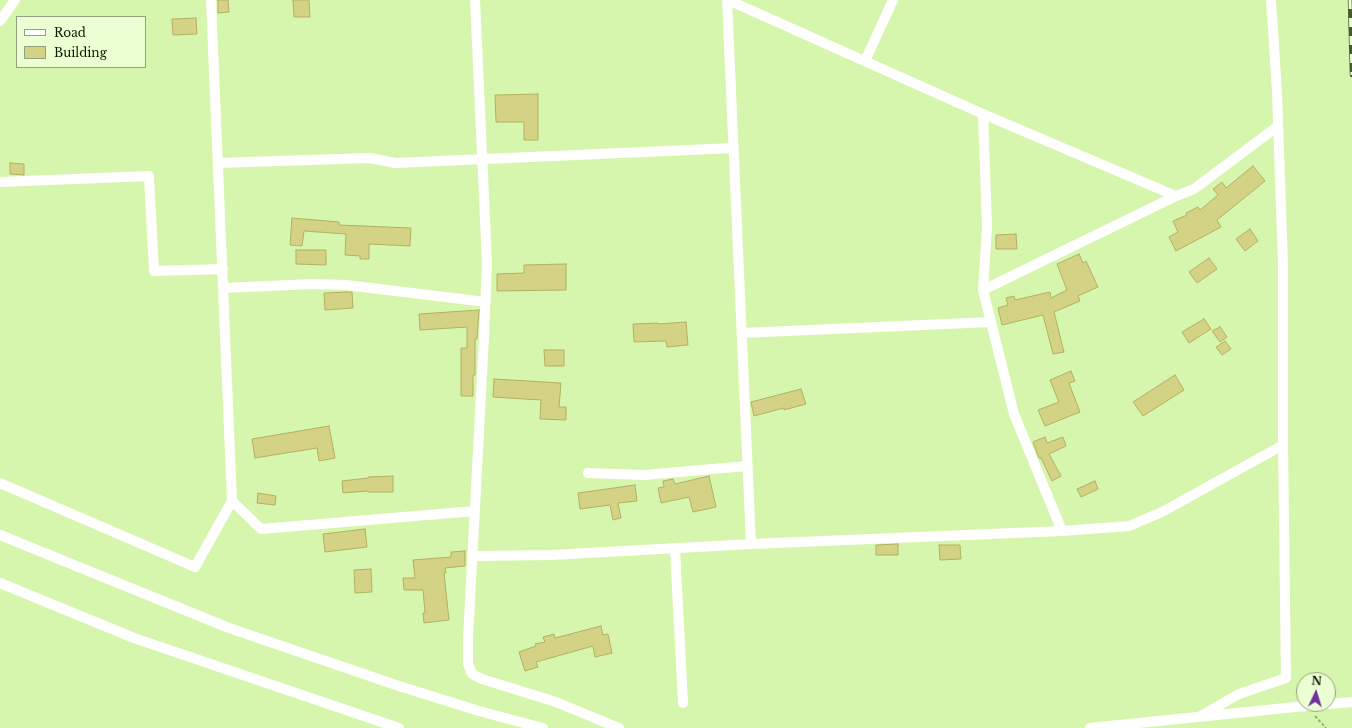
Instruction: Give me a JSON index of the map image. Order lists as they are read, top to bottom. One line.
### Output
{"legend":["Road","Building"],"north":"top"}
